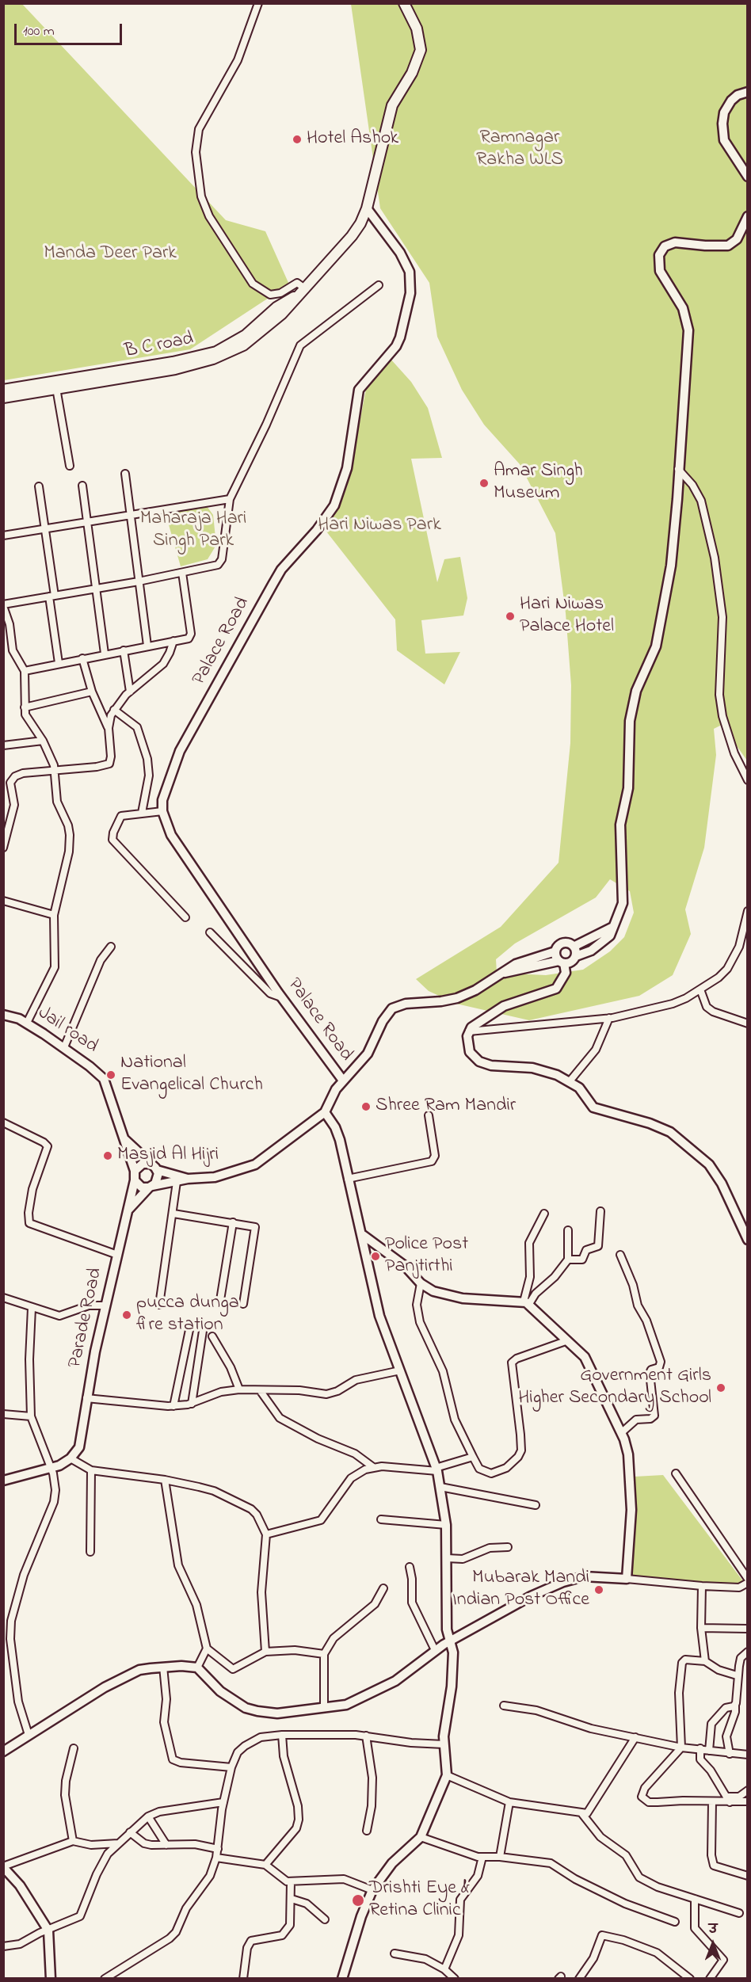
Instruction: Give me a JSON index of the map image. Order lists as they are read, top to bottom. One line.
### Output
{"streets":{"main road":["B C road"],"street":["Palace Road","Jail road","Parade Road"]},"crossings":[["Jail road","Parade Road"]],"parks":["Ramnagar Rakha WLS","Manda Deer Park","Maharaja Hari Singh Park","Hari Niwas Park"],"places":["Hotel Ashok","Amar Singh Museum","Hari Niwas Palace Hotel","National Evangelical Church","Shree Ram Mandir","Masjid Al Hijri","Police Post Panjtirthi","pucca dunga fire station","Government Girls Higher Secondary School","Mubarak Mandi Indian Post Office","Drishti Eye & Retina Clinic"],"scale_bar":"100 m","north":"top"}
